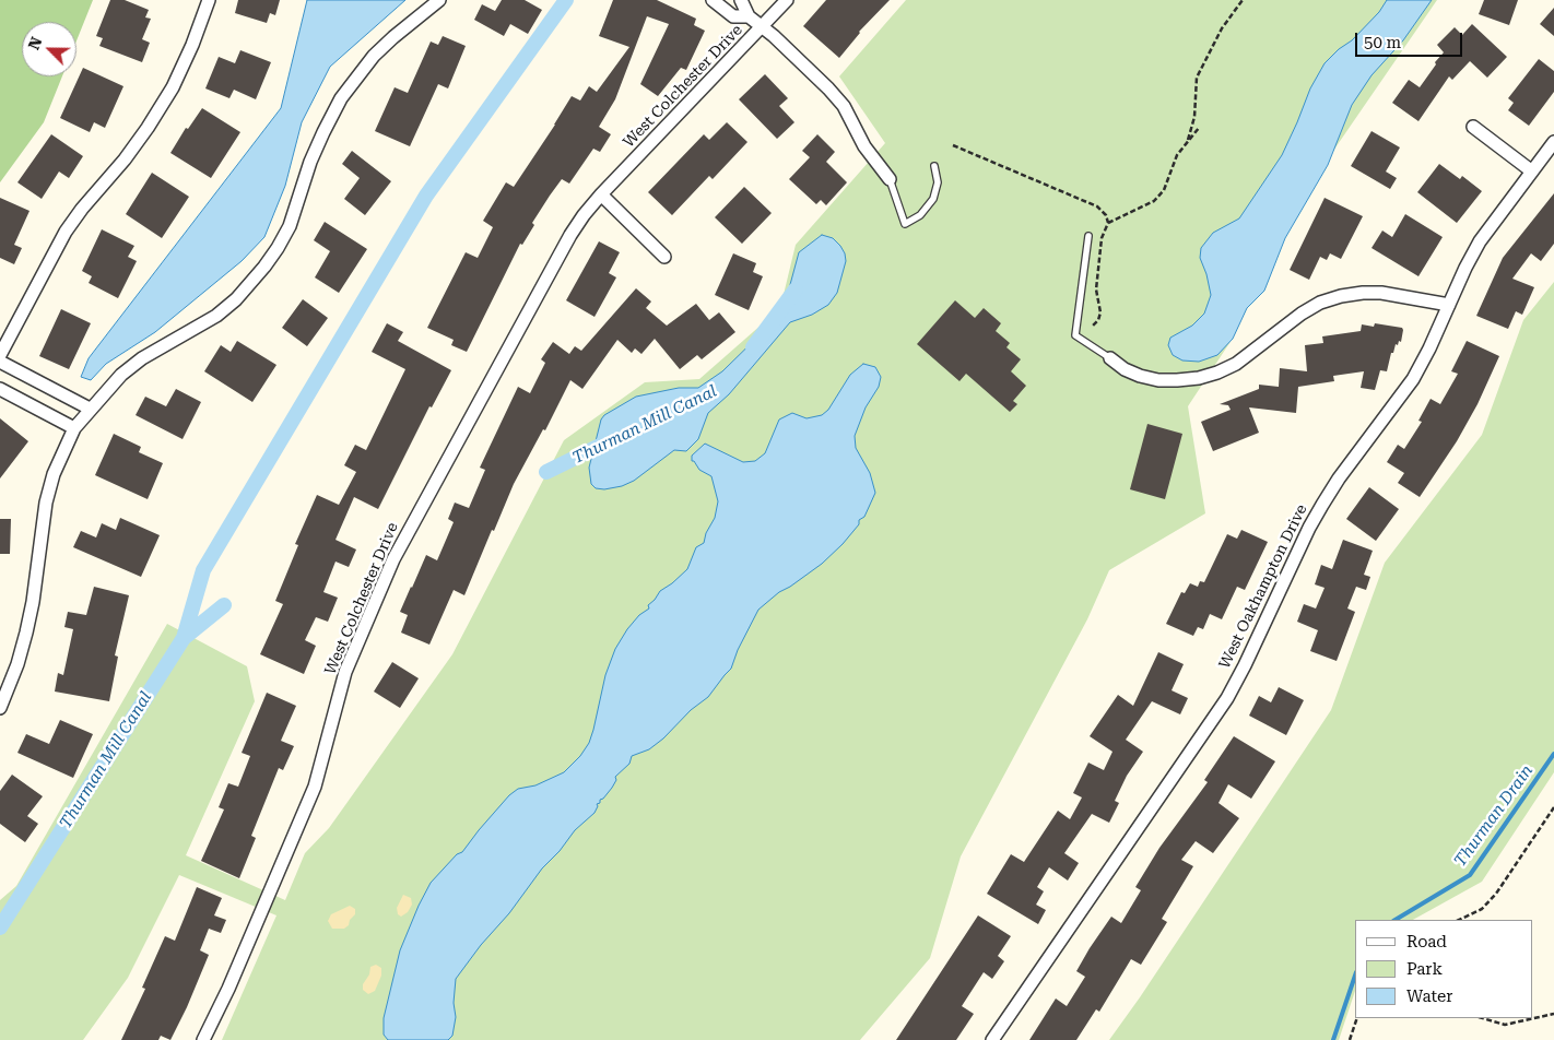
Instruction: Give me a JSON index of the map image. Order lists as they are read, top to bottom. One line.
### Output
{"streets":{"street":["West Colchester Drive","West Oakhampton Drive"]},"water":["Thurman Mill Canal","Thurman Drain"],"legend":["Road","Park","Water"],"scale_bar":"50 m","north":"top left"}
